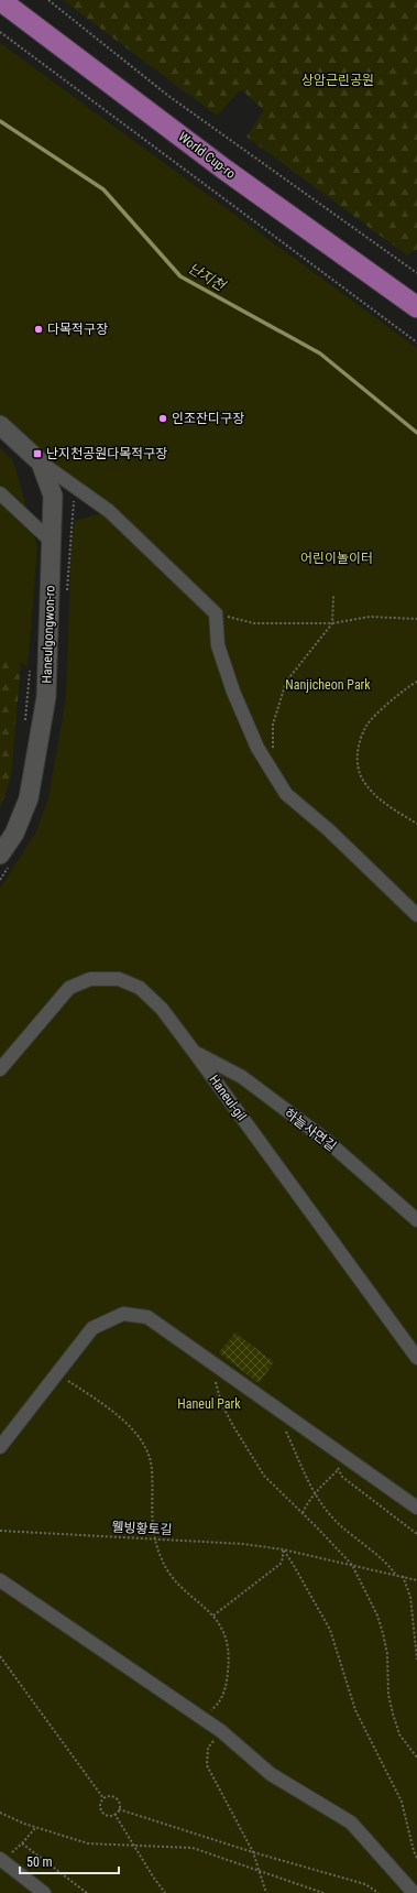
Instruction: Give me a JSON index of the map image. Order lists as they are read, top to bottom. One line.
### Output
{"streets":{"main road":["World Cup-ro"],"street":["Haneulgongwon-ro","Haneul-gil","하늘사면길"],"path":["웰빙황토길"]},"crossings":[["Haneul-gil","하늘사면길"]],"water":["난지천"],"parks":["상암근린공원","어린이놀이터","Nanjicheon Park","Haneul Park"],"places":{"other":["다목적구장","인조잔디구장"],"transit":["난지천공원다목적구장"]},"scale_bar":"50 m"}
